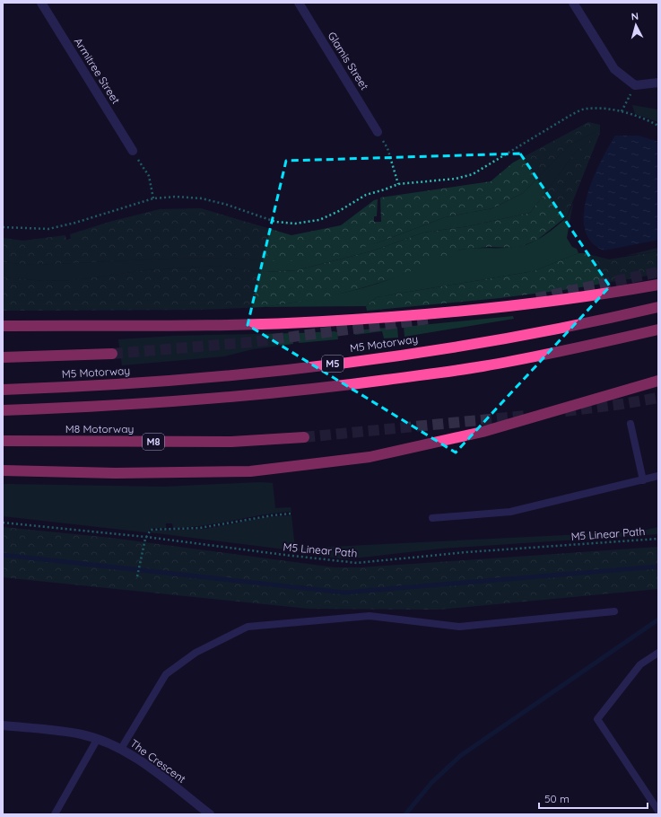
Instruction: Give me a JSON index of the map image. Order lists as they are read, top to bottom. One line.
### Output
{"streets":{"highway":["M5 Motorway","M5","M8 Motorway","M8"],"street":["Glamis Street","Armitree Street","The Crescent"],"path":["M5 Linear Path"]},"scale_bar":"50 m","north":"top"}
